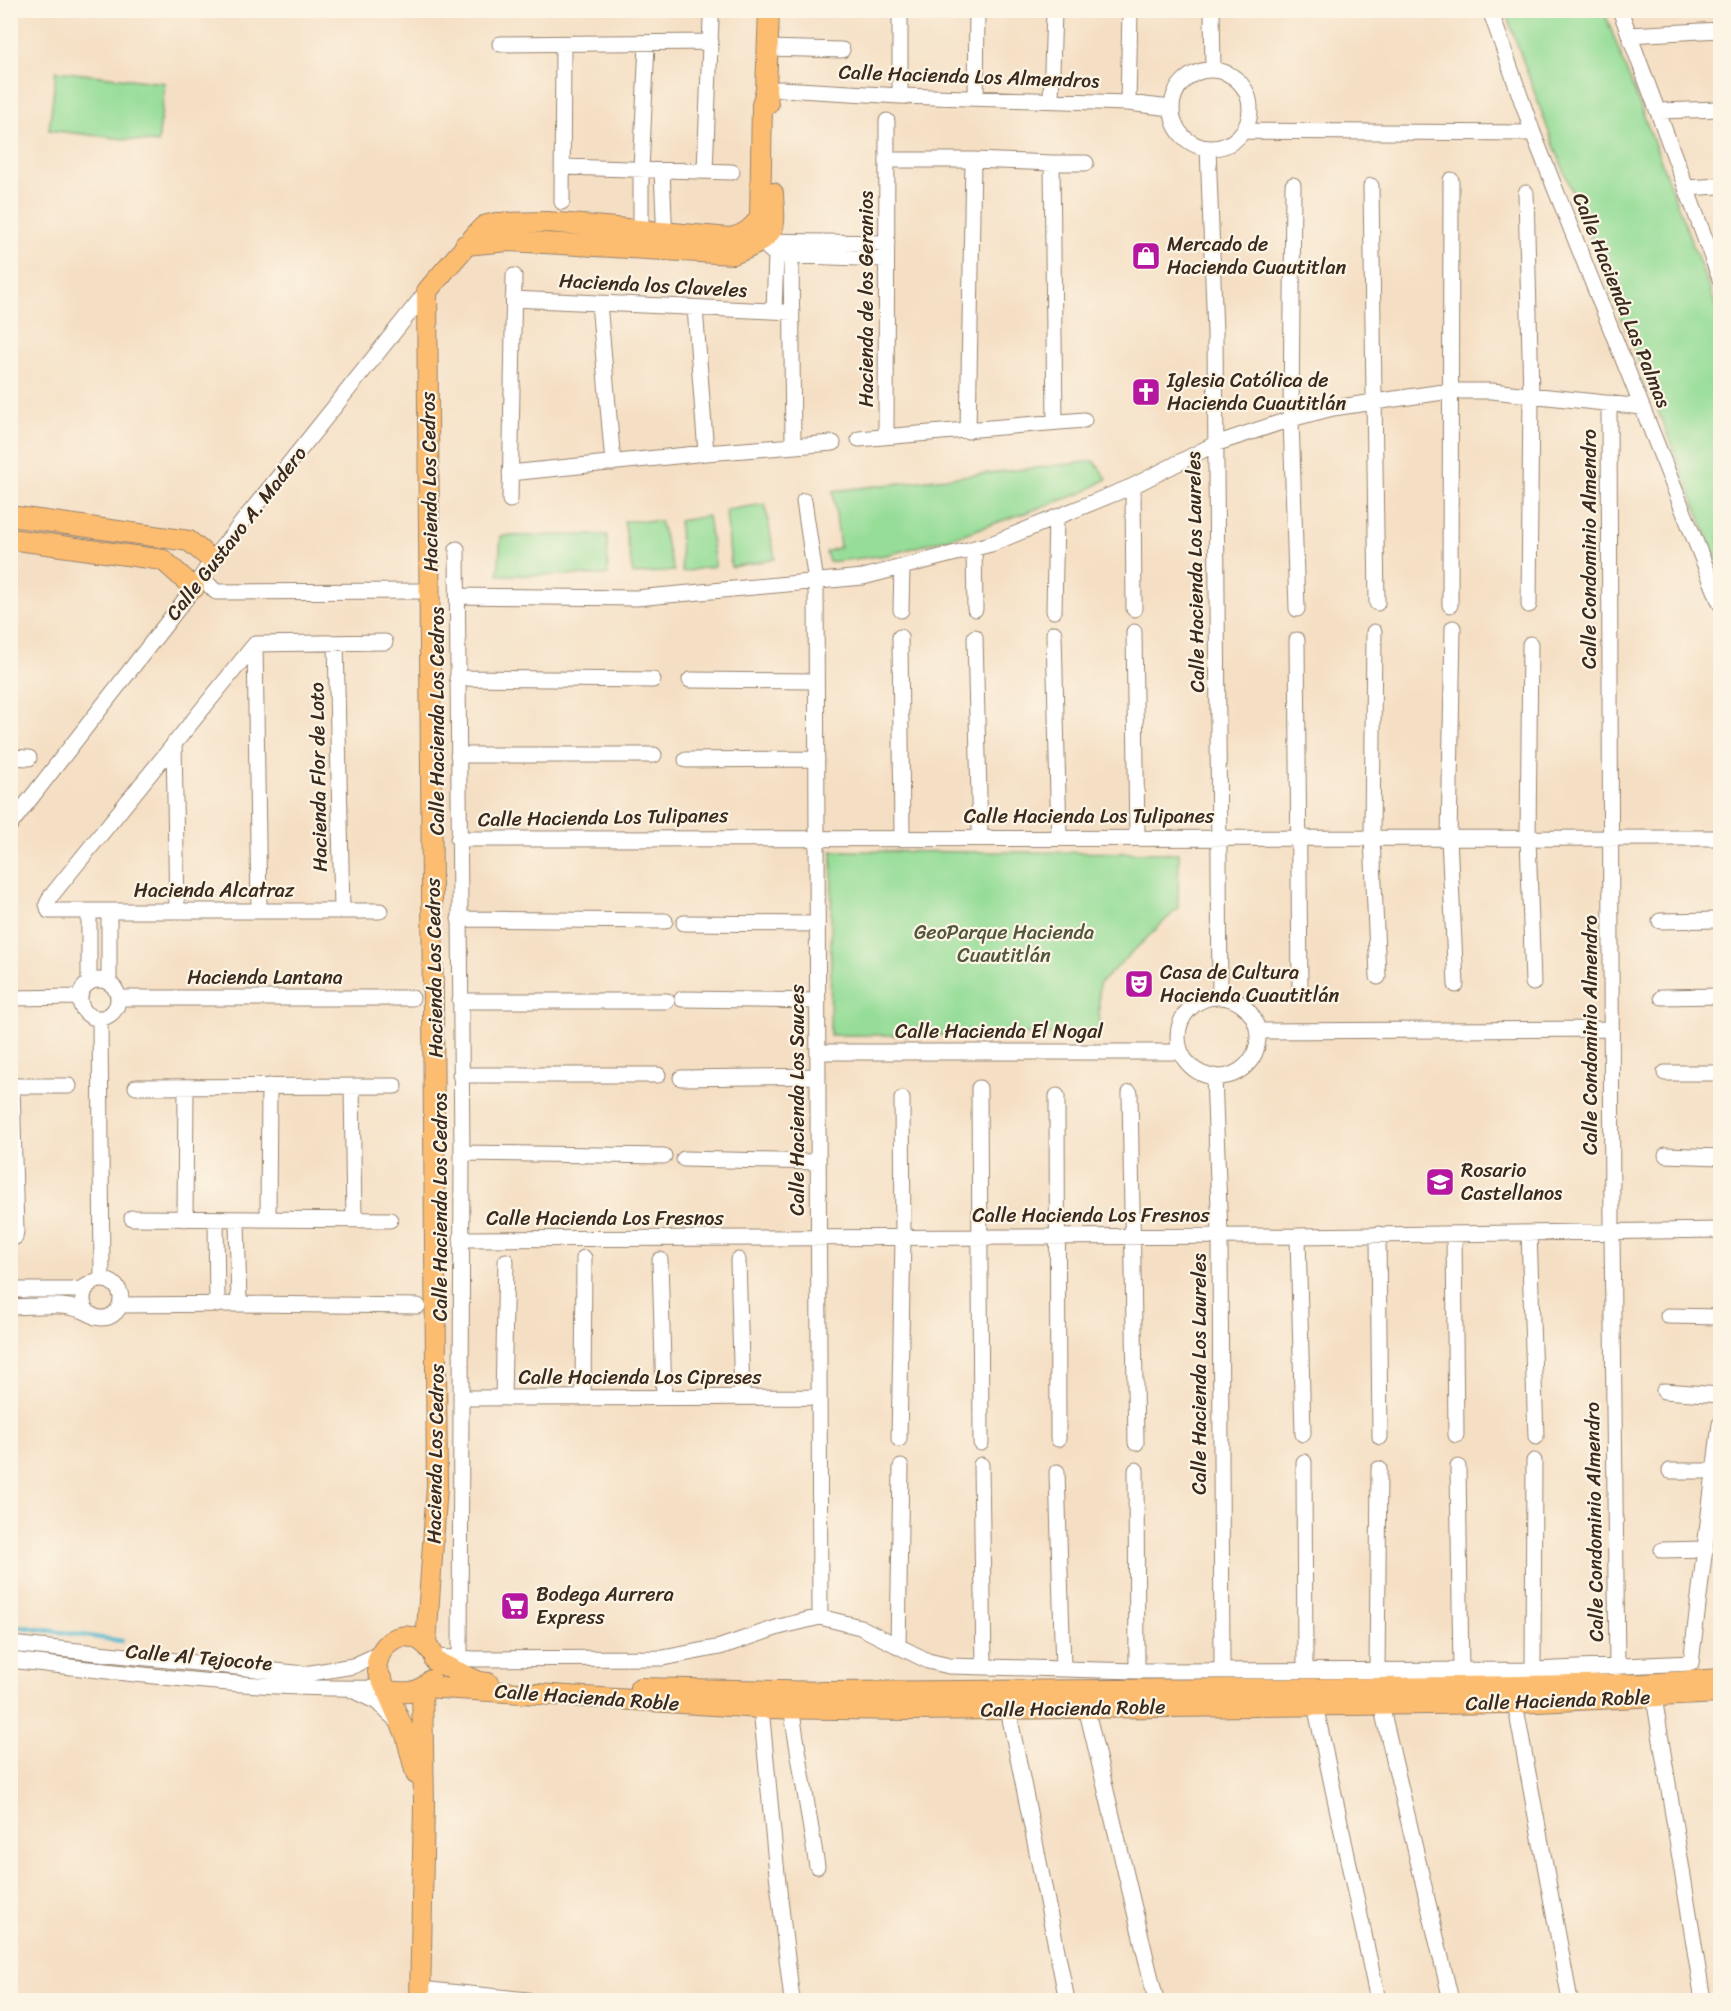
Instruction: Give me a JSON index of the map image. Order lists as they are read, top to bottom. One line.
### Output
{"streets":{"main road":["Hacienda Los Cedros","Calle Gustavo A. Madero","Calle Hacienda Roble"],"street":["Calle Hacienda Los Almendros","Hacienda los Claveles","Hacienda de los Geranios","Calle Hacienda Las Palmas","Calle Condominio Almendro","Calle Hacienda Los Laureles","Calle Hacienda Los Cedros","Hacienda Flor de Loto","Calle Hacienda Los Tulipanes","Hacienda Alcatraz","Hacienda Lantana","Calle Hacienda El Nogal","Calle Hacienda Los Sauces","Calle Hacienda Los Fresnos","Calle Hacienda Los Cipreses","Calle Al Tejocote"]},"crossings":[["Calle Hacienda Los Almendros","Calle Hacienda Los Laureles"],["Hacienda Los Cedros","Calle Gustavo A. Madero"],["Hacienda Los Cedros","Calle Al Tejocote"],["Hacienda Los Cedros","Calle Hacienda Roble"],["Calle Condominio Almendro","Calle Hacienda Los Tulipanes"],["Calle Condominio Almendro","Calle Hacienda Los Fresnos"],["Calle Condominio Almendro","Calle Hacienda Roble"],["Calle Hacienda Los Laureles","Calle Hacienda Los Tulipanes"],["Calle Hacienda Los Laureles","Calle Hacienda El Nogal"],["Calle Hacienda Los Laureles","Calle Hacienda Los Fresnos"],["Calle Hacienda Los Laureles","Calle Hacienda Roble"],["Calle Hacienda Los Cedros","Calle Hacienda Los Tulipanes"],["Calle Hacienda Los Cedros","Calle Hacienda Los Fresnos"],["Calle Hacienda Los Cedros","Calle Hacienda Los Cipreses"],["Calle Hacienda Los Cedros","Calle Hacienda Roble"],["Hacienda Flor de Loto","Hacienda Alcatraz"],["Calle Hacienda Los Tulipanes","Calle Hacienda Los Sauces"],["Calle Hacienda El Nogal","Calle Hacienda Los Sauces"],["Calle Hacienda Los Sauces","Calle Hacienda Los Fresnos"],["Calle Hacienda Los Sauces","Calle Hacienda Los Cipreses"],["Calle Hacienda Los Sauces","Calle Hacienda Roble"],["Calle Al Tejocote","Calle Hacienda Roble"]],"parks":["GeoParque Hacienda Cuautitlán"],"places":{"shop":["Mercado de Hacienda Cuautitlan"],"church":["Iglesia Católica de Hacienda Cuautitlán"],"theatre":["Casa de Cultura Hacienda Cuautitlán"],"school or university":["Rosario Castellanos"],"supermarket":["Bodega Aurrera Express"]}}
